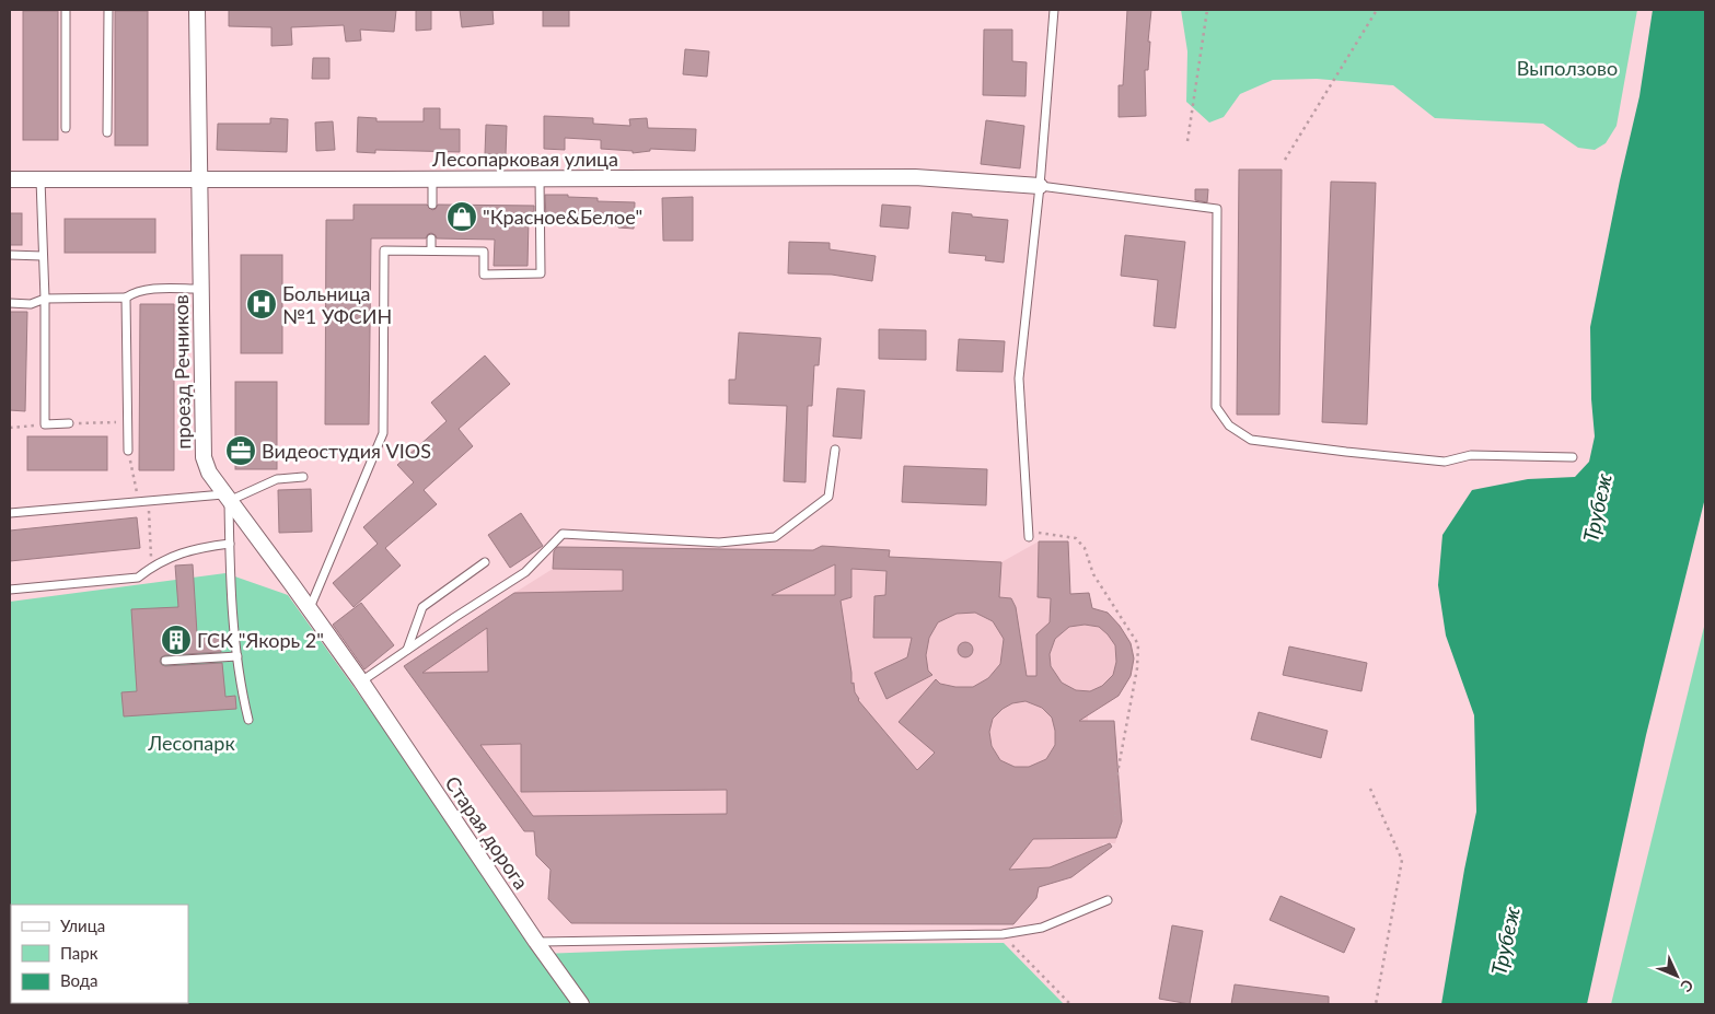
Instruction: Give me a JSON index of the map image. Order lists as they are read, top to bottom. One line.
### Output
{"streets":{"street":["Лесопарковая улица","проезд Речников","Старая дорога"]},"crossings":[["Лесопарковая улица","проезд Речников"],["проезд Речников","Старая дорога"]],"water":["Трубеж"],"parks":["Выползово","Лесопарк"],"places":{"shop":["\"Красное&Белое\""],"hospital":["Больница №1 УФСИН"],"office":["Видеостудия VIOS"],"building":["ГСК \"Якорь 2\""]},"legend":["Улица","Парк","Вода"],"north":"bottom right"}
